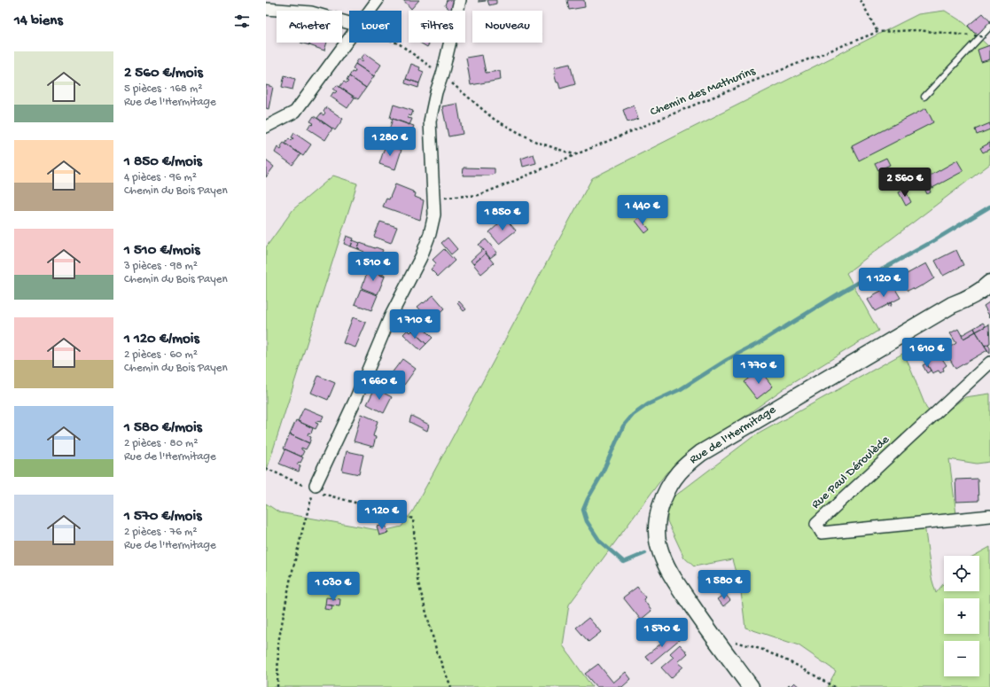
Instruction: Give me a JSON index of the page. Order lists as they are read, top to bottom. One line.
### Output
{"streets":{"main road":["Rue de l'Hermitage"],"street":["Rue Paul Déroulède"],"path":["Chemin des Mathurins"]},"page":{"heading":"14 biens","chip":["Acheter","Louer","Filtres","Nouveau"],"list":[{"name":"2 560 €/mois","note":"5 pièces · 168 m² · Rue de l'Hermitage"},{"name":"1 850 €/mois","note":"4 pièces · 96 m² · Chemin du Bois Payen"},{"name":"1 510 €/mois","note":"3 pièces · 98 m² · Chemin du Bois Payen"},{"name":"1 120 €/mois","note":"2 pièces · 60 m² · Chemin du Bois Payen"},{"name":"1 580 €/mois","note":"2 pièces · 80 m² · Rue de l'Hermitage"},{"name":"1 570 €/mois","note":"2 pièces · 76 m² · Rue de l'Hermitage"}],"price":["1 280 €","2 560 €","1 440 €","1 850 €","1 510 €","1 120 €","1 710 €","1 610 €","1 770 €","1 660 €","1 120 €","1 580 €","1 030 €","1 570 €"],"map_buttons":["+","−"]}}
